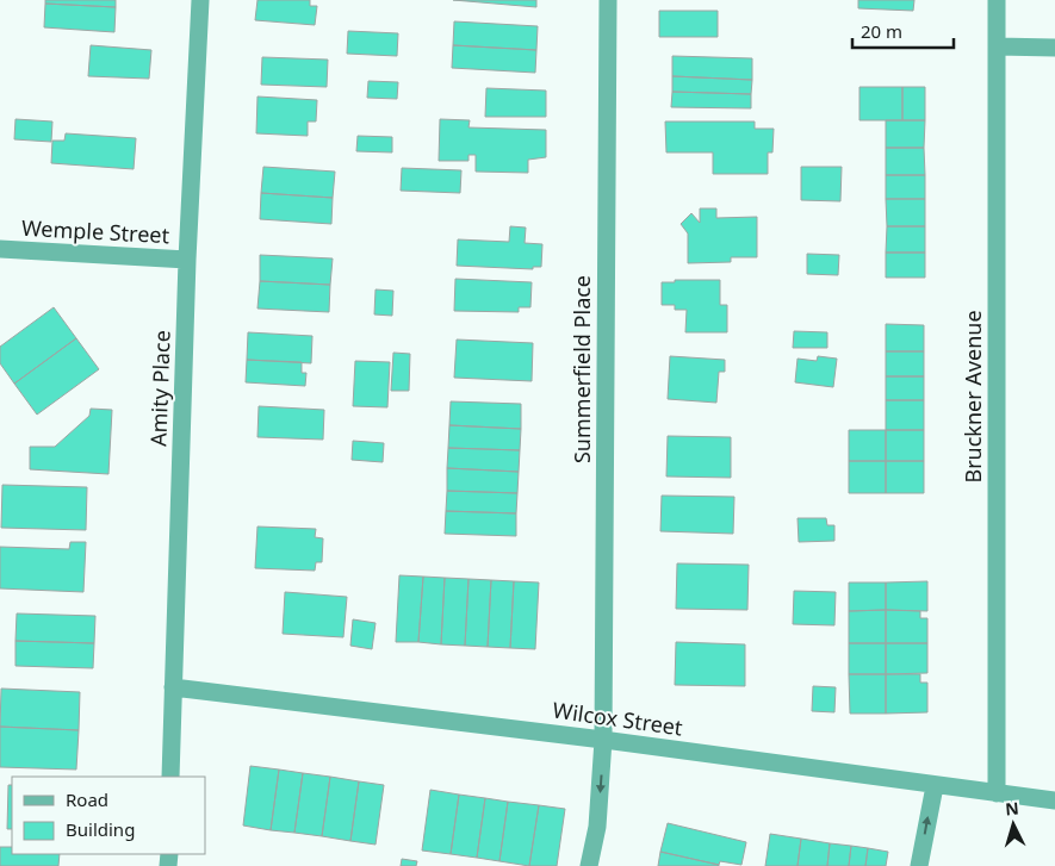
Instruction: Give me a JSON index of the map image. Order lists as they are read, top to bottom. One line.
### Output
{"streets":{"street":["Wemple Street","Summerfield Place","Amity Place","Bruckner Avenue","Wilcox Street"]},"crossings":[["Wemple Street","Amity Place"],["Summerfield Place","Wilcox Street"],["Amity Place","Wilcox Street"],["Bruckner Avenue","Wilcox Street"]],"legend":["Road","Building"],"scale_bar":"20 m","north":"top"}
